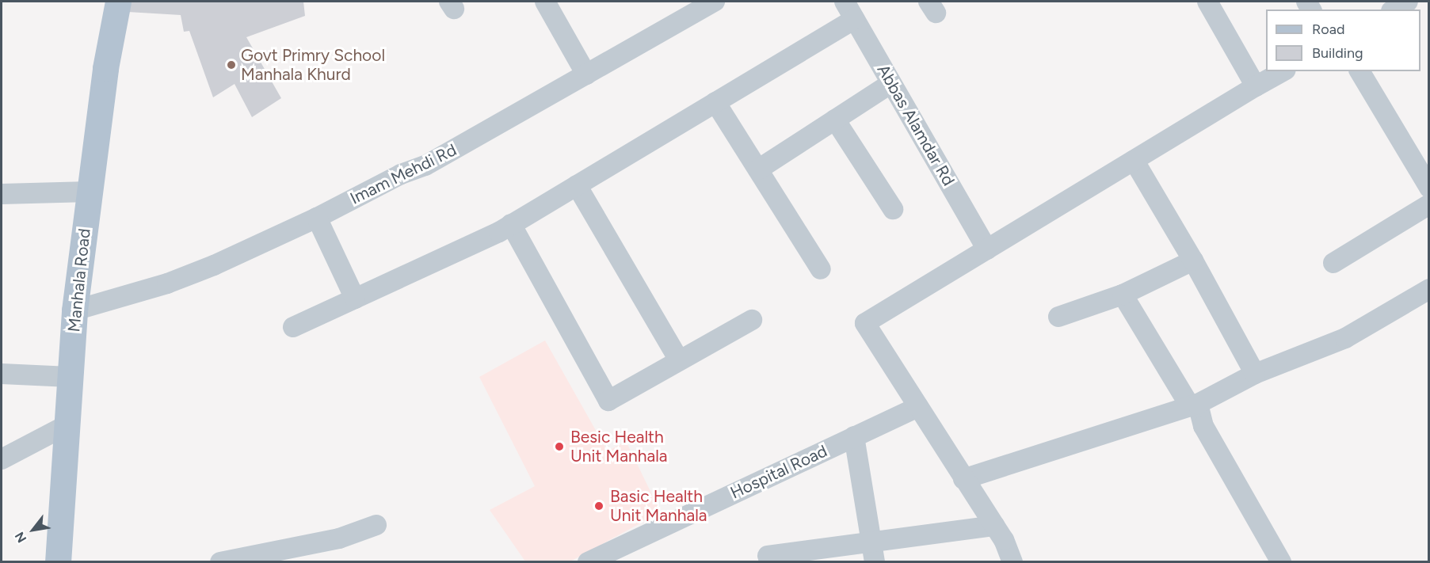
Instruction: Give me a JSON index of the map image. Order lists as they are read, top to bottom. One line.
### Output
{"streets":{"main road":["Manhala Road"],"street":["Abbas Alamdar Rd","Imam Mehdi Rd","Hospital Road"]},"crossings":[["Imam Mehdi Rd","Manhala Road"]],"places":["Govt Primry School Manhala Khurd","Besic Health Unit Manhala","Basic Health Unit Manhala"],"legend":["Road","Building"],"north":"bottom left"}
